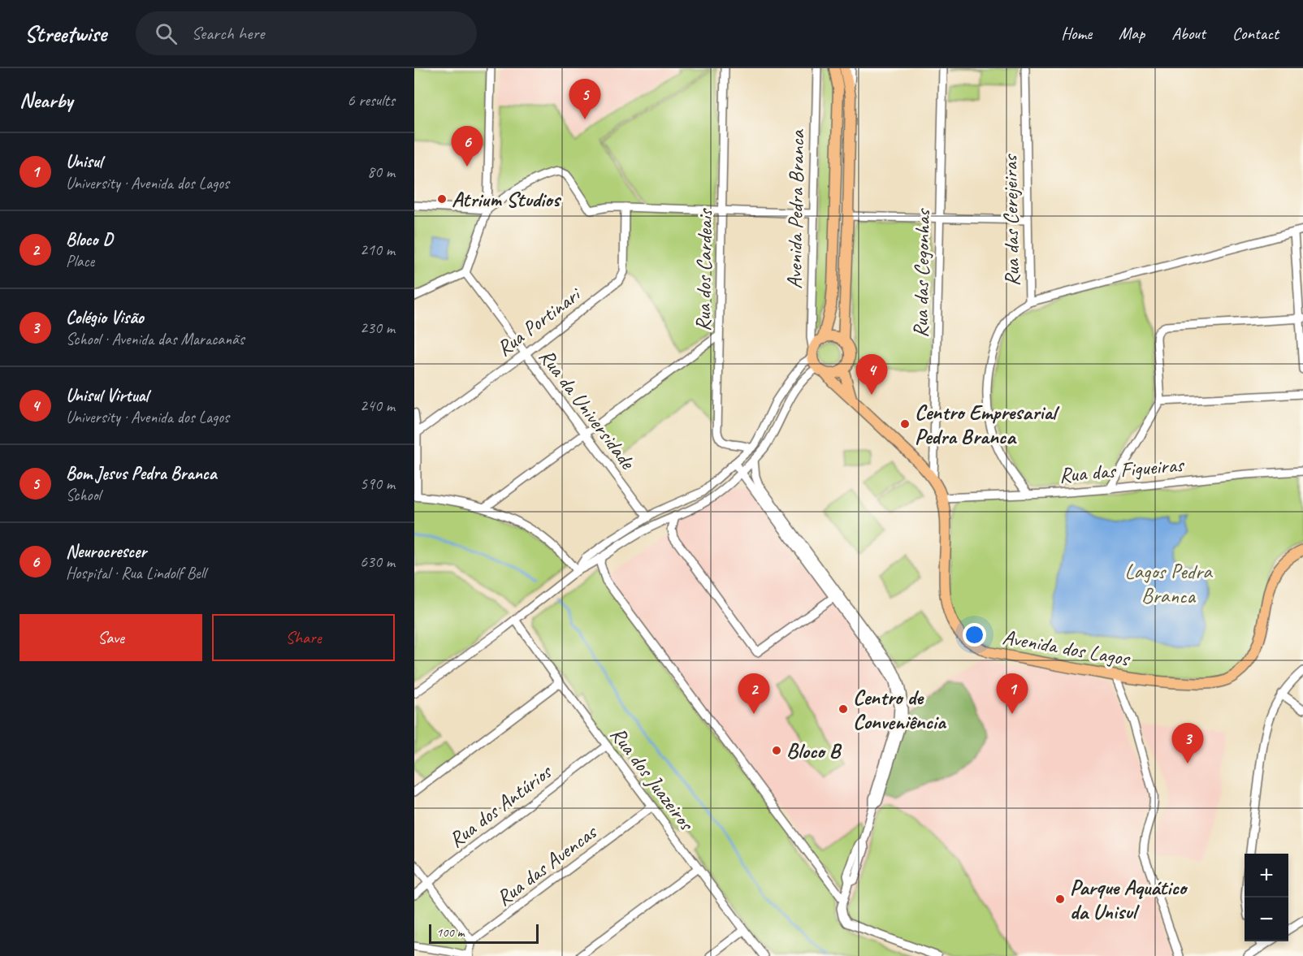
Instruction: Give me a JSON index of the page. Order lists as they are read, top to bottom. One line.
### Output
{"streets":{"main road":["Avenida Pedra Branca","Avenida dos Lagos"],"street":["Rua das Cerejeiras","Rua dos Cardeais","Rua das Cegonhas","Rua Portinari","Rua da Universidade","Rua das Figueiras","Rua dos Juazeiros","Rua dos Antúrios","Rua das Avencas"]},"crossings":[["Avenida Pedra Branca","Avenida dos Lagos"],["Rua das Cerejeiras","Rua das Figueiras"],["Rua das Cegonhas","Avenida dos Lagos"],["Rua Portinari","Rua da Universidade"],["Rua das Figueiras","Avenida dos Lagos"],["Rua dos Juazeiros","Rua dos Antúrios"],["Rua dos Juazeiros","Rua das Avencas"]],"parks":["Lagos Pedra Branca"],"places":["Atrium Studios","Centro Empresarial Pedra Branca","Centro de Conveniência","Bloco B","Parque Aquático da Unisul"],"scale_bar":"100 m","page":{"header":"Streetwise","search":"Search here","nav":["Home","Map","About","Contact"],"heading":["Nearby","6 results"],"pins":["5","6","4","1","2","3"],"list":[{"mark":"1","name":"Unisul","note":"University · Avenida dos Lagos","value":"80 m"},{"mark":"2","name":"Bloco D","note":"Place","value":"210 m"},{"mark":"3","name":"Colégio Visão","note":"School · Avenida das Maracanãs","value":"230 m"},{"mark":"4","name":"Unisul Virtual","note":"University · Avenida dos Lagos","value":"240 m"},{"mark":"5","name":"Bom Jesus Pedra Branca","note":"School","value":"590 m"},{"mark":"6","name":"Neurocrescer","note":"Hospital · Rua Lindolf Bell","value":"630 m"}],"buttons":["Save","Share"],"map_buttons":["+","−"],"scale":"100 m"}}
